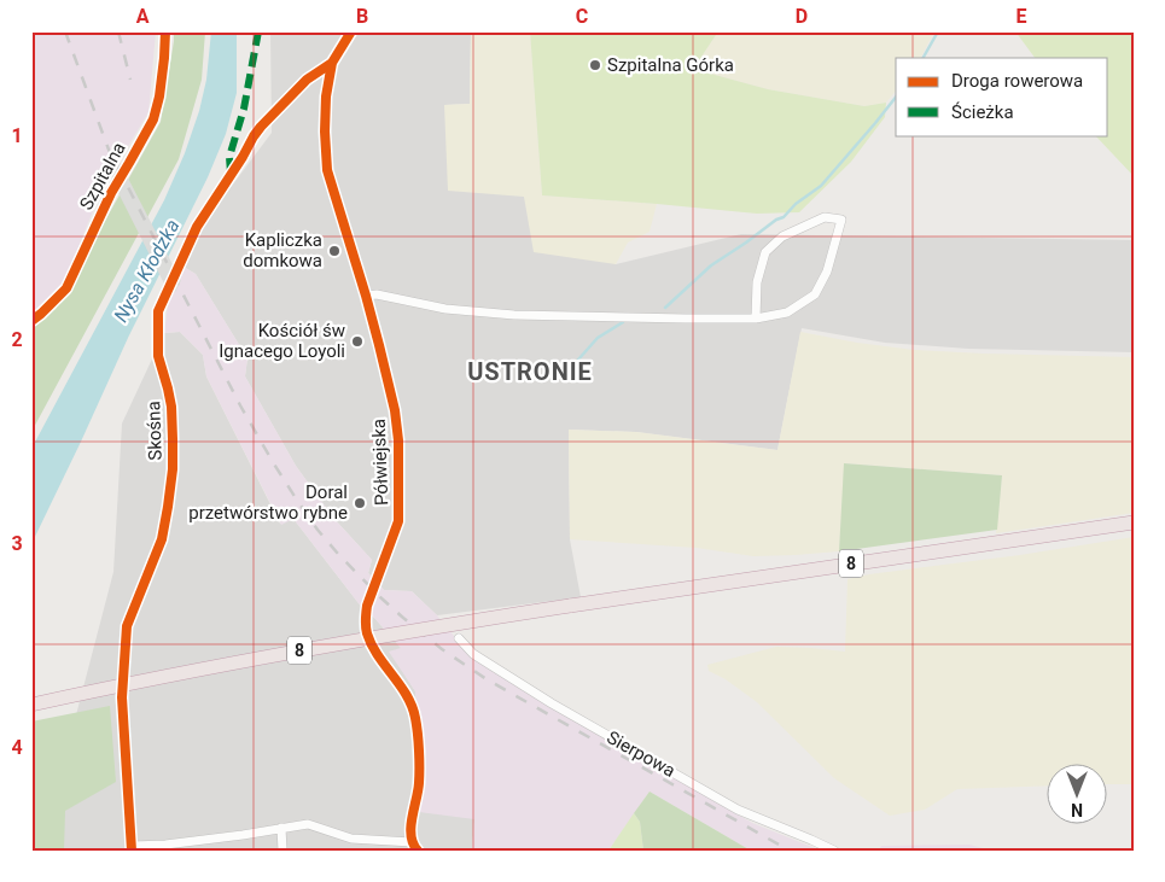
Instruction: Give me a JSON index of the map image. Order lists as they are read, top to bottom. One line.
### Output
{"streets":{"highway":["8"],"street":["Szpitalna","Skośna","Półwiejska","Sierpowa"]},"crossings":[["Skośna","Półwiejska"]],"districts":["USTRONIE"],"water":["Nysa Kłodzka"],"places":["Szpitalna Górka","Kapliczka domkowa","Kościół św Ignacego Loyoli","Doral przetwórstwo rybne"],"legend":["Droga rowerowa","Ścieżka"],"north":"bottom","grid":{"columns":["A","B","C","D","E"],"rows":["1","2","3","4"]}}
